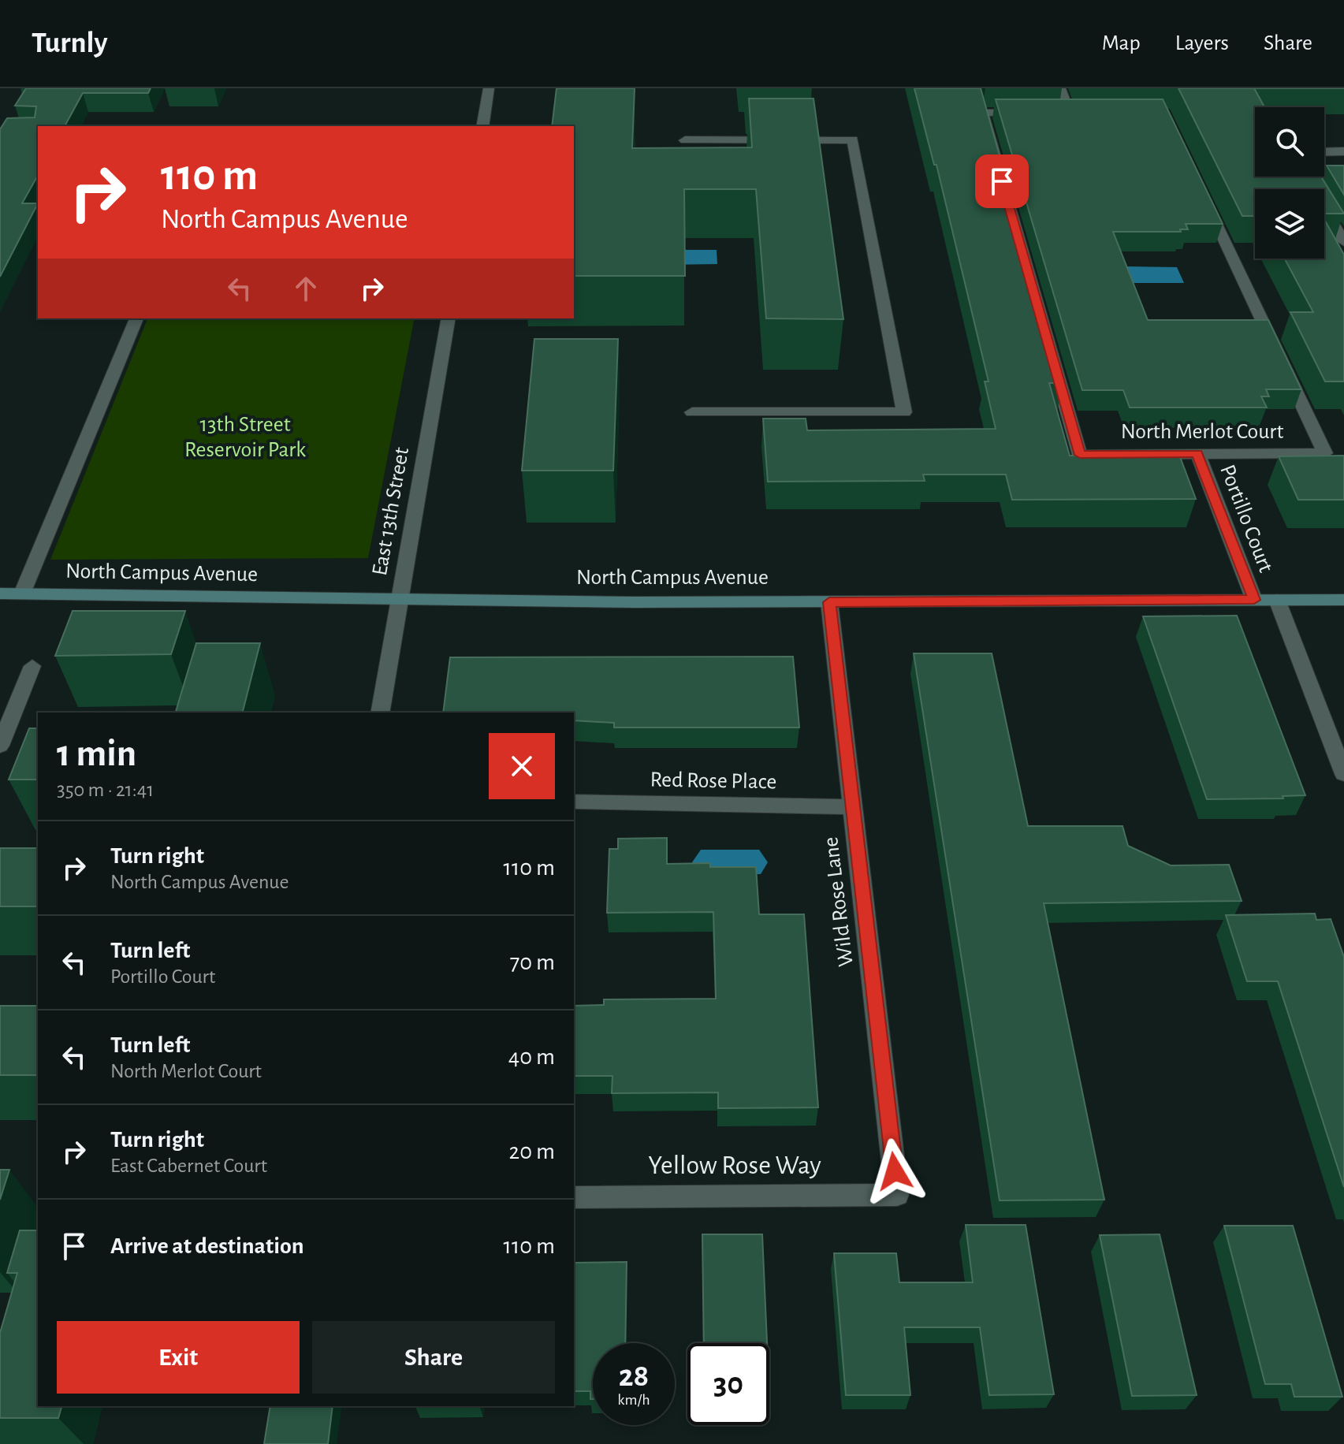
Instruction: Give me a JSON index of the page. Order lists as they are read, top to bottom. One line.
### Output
{"streets":{"main road":["North Campus Avenue"],"street":["North Merlot Court","East 13th Street","Portillo Court","Red Rose Place","Wild Rose Lane","Yellow Rose Way"]},"crossings":[["North Merlot Court","Portillo Court"],["East 13th Street","North Campus Avenue"],["Portillo Court","North Campus Avenue"],["North Campus Avenue","Wild Rose Lane"],["Red Rose Place","Wild Rose Lane"],["Wild Rose Lane","Yellow Rose Way"]],"parks":["13th Street Reservoir Park"],"page":{"header":"Turnly","nav":["Map","Layers","Share"],"turn":["110 m","North Campus Avenue"],"heading":["1 min","350 m · 21:41"],"list":[{"name":"Turn right","note":"North Campus Avenue","value":"110 m"},{"name":"Turn left","note":"Portillo Court","value":"70 m"},{"name":"Turn left","note":"North Merlot Court","value":"40 m"},{"name":"Turn right","note":"East Cabernet Court","value":"20 m"},{"name":"Arrive at destination","value":"110 m"}],"buttons":["Exit","Share"],"speed":"28 km/h","limit":"30"}}
